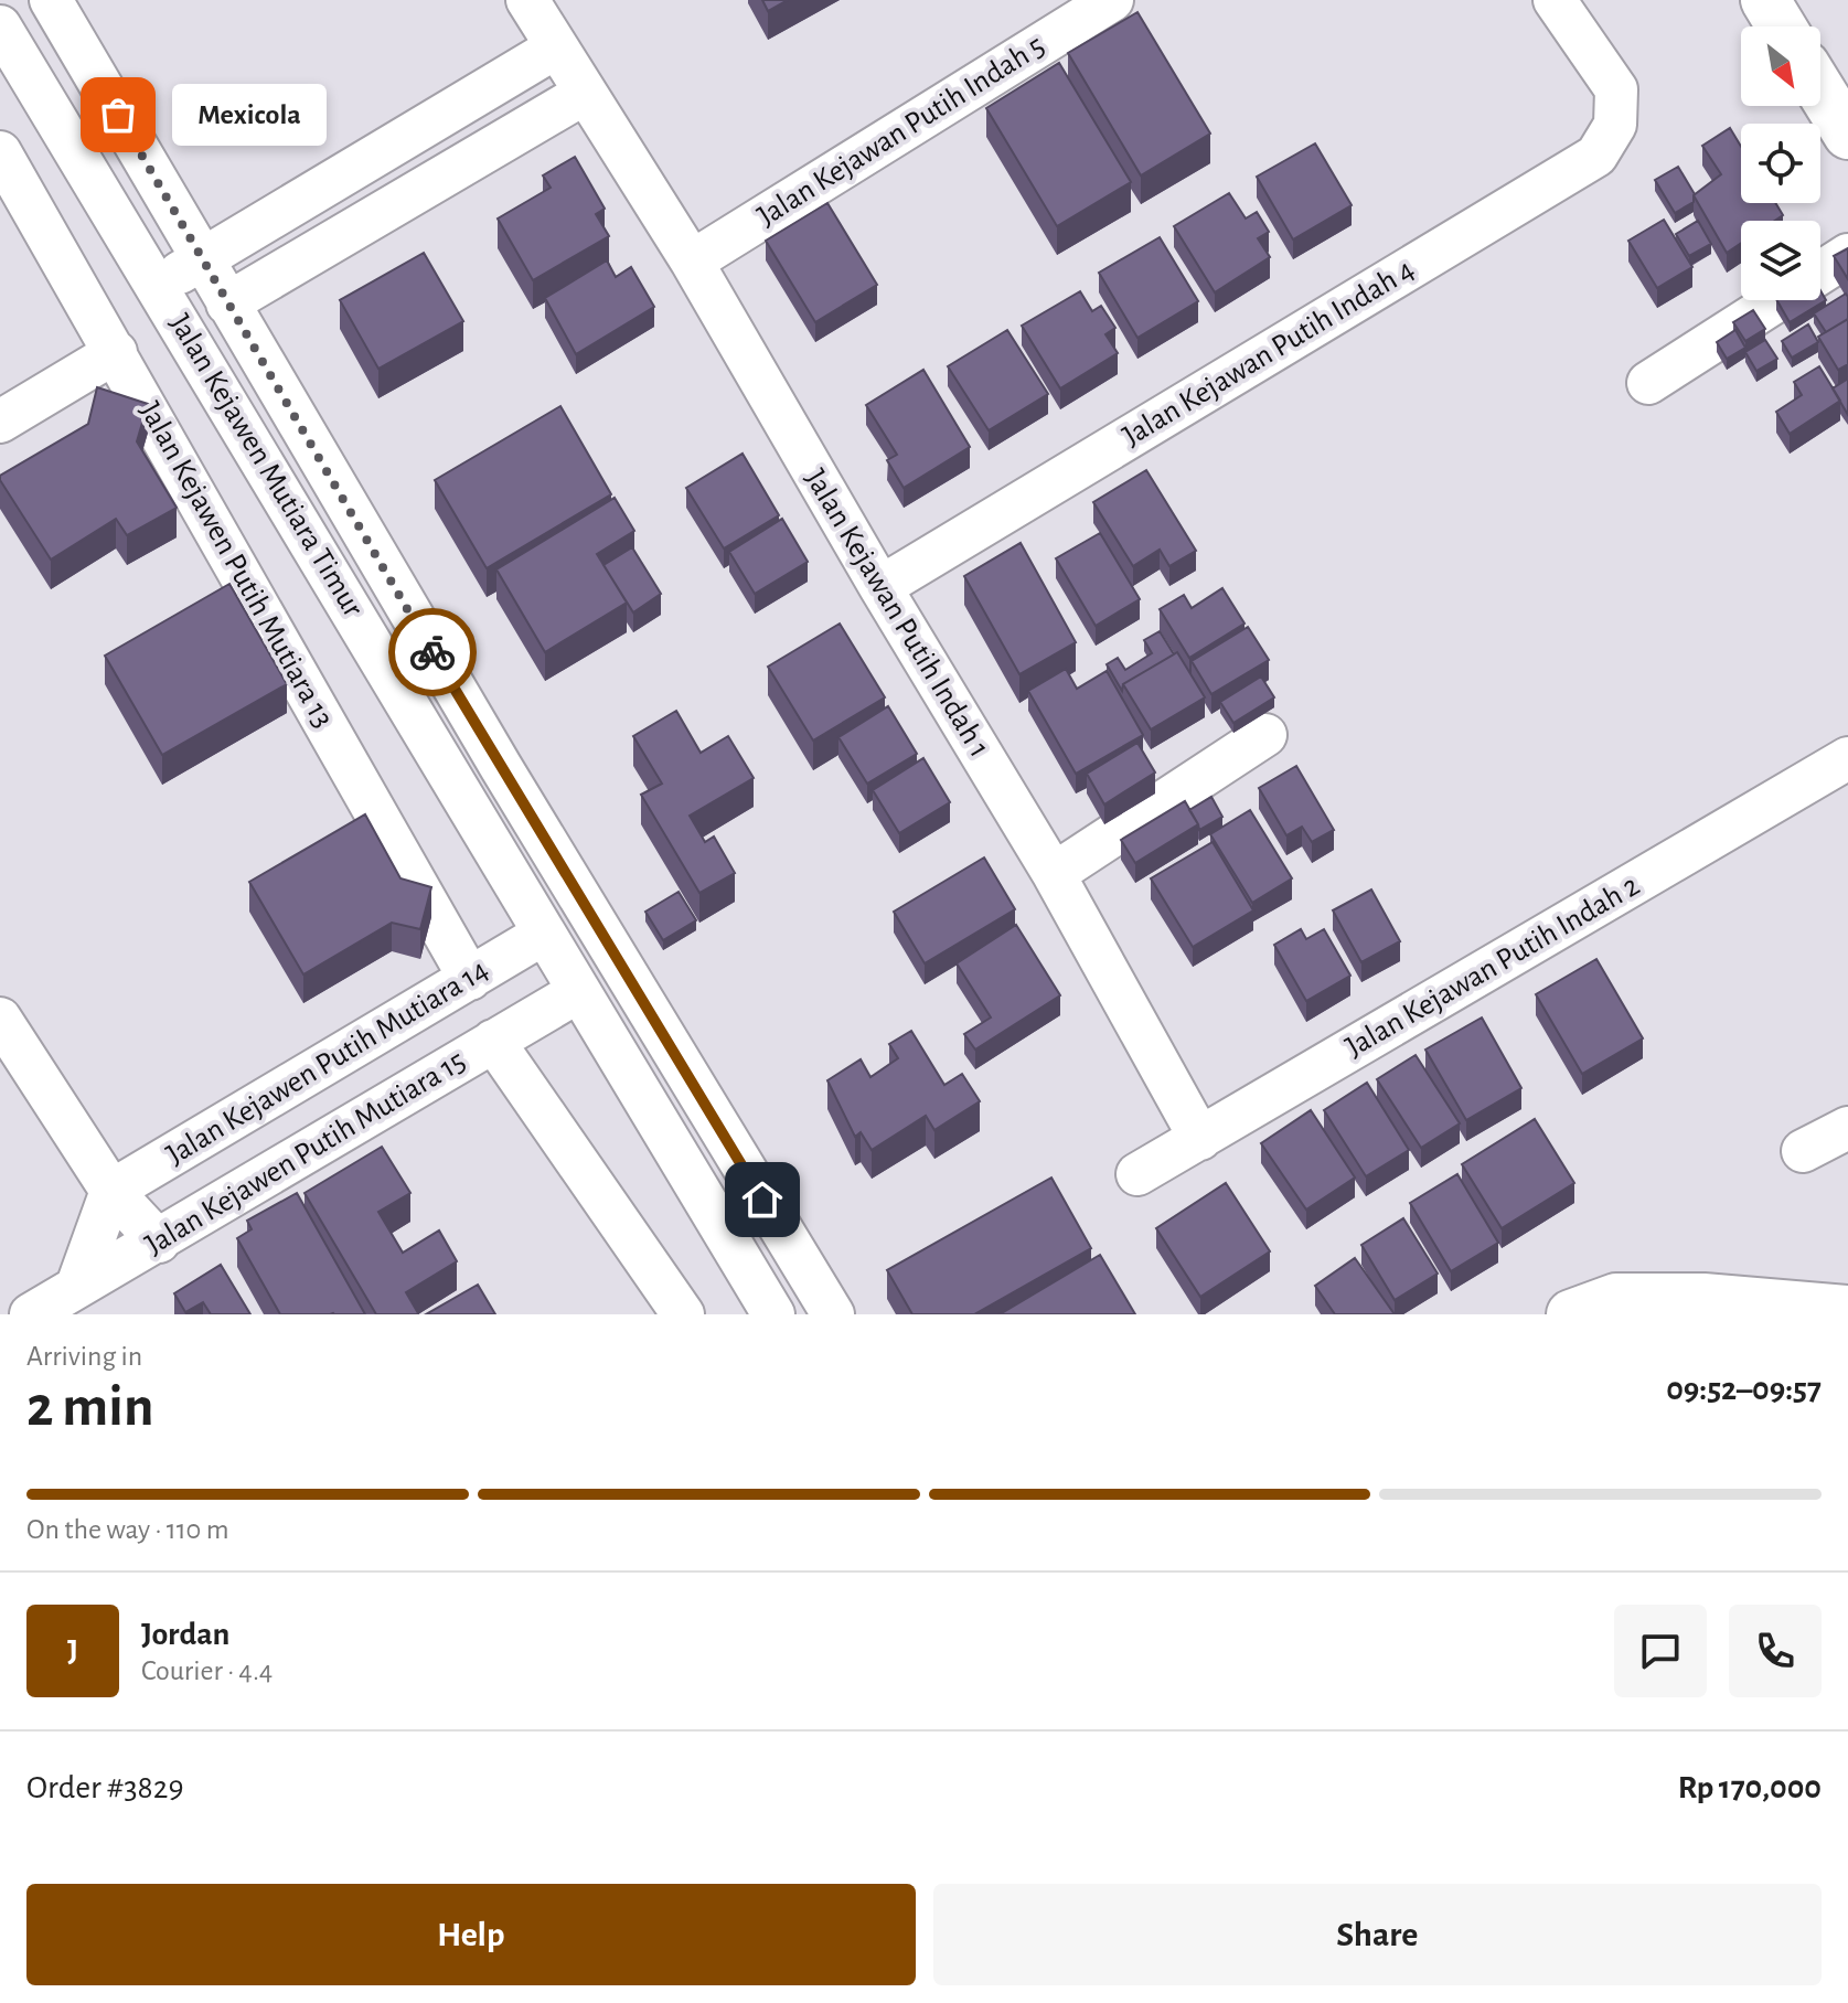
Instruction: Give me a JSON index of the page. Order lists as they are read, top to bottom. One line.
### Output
{"streets":{"street":["Jalan Kejawan Putih Indah 5","Jalan Kejawan Putih Indah 4","Jalan Kejawen Mutiara Timur","Jalan Kejawen Putih Mutiara 13","Jalan Kejawan Putih Indah 1","Jalan Kejawan Putih Indah 2","Jalan Kejawen Putih Mutiara 14","Jalan Kejawen Putih Mutiara 15"]},"crossings":[["Jalan Kejawan Putih Indah 5","Jalan Kejawan Putih Indah 1"],["Jalan Kejawan Putih Indah 4","Jalan Kejawan Putih Indah 1"],["Jalan Kejawen Mutiara Timur","Jalan Kejawen Putih Mutiara 14"],["Jalan Kejawen Mutiara Timur","Jalan Kejawen Putih Mutiara 15"],["Jalan Kejawen Putih Mutiara 13","Jalan Kejawen Putih Mutiara 14"],["Jalan Kejawan Putih Indah 1","Jalan Kejawan Putih Indah 2"]],"places":["Mexicola"],"north":"bottom right","page":{"bubble":"Mexicola","heading":["2 min","Arriving in","09:52–09:57"],"panel":["Jordan","Courier · 4.4","Order #3829","Rp 170,000"],"bar":"On the way · 110 m","round":"J","buttons":["Help","Share"]}}
